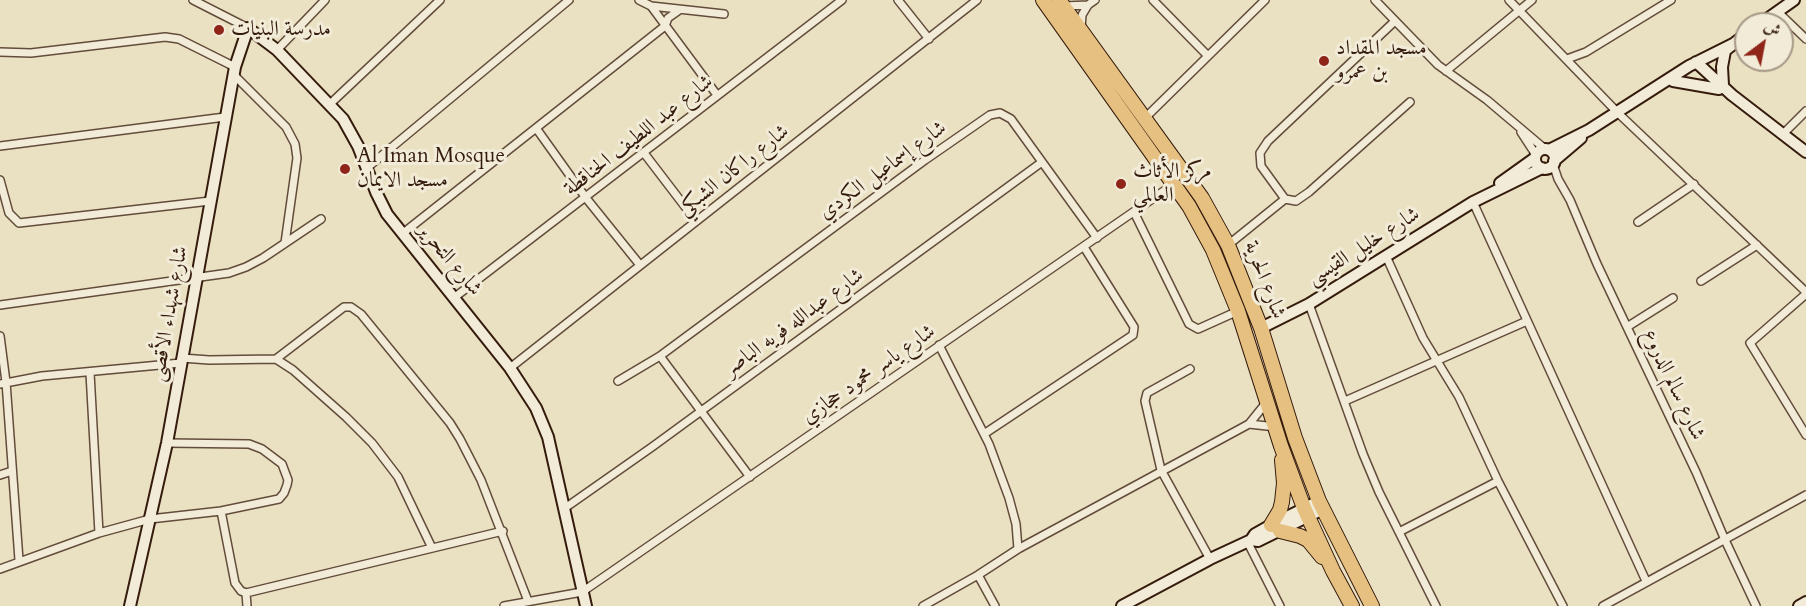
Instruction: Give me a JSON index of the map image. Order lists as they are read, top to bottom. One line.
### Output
{"streets":{"highway":["شارع الحرية"],"street":["شارع عبد اللطيف الحناقطة","شارع راكان الشبكي","شارع إسماعيل الكردي","شارع خليل القيسي","شارع التحرير","شارع شهداء الأقصى","شارع عبدالله فويه الباصر","شارع ياسر محمود حجازي","شارع سالم الدروع"]},"crossings":[["شارع عبد اللطيف الحناقطة","شارع التحرير"],["شارع راكان الشبكي","شارع التحرير"],["شارع إسماعيل الكردي","شارع عبدالله فويه الباصر"],["شارع إسماعيل الكردي","شارع ياسر محمود حجازي"],["شارع خليل القيسي","شارع الحرية"],["شارع خليل القيسي","شارع سالم الدروع"],["شارع التحرير","شارع شهداء الأقصى"],["شارع التحرير","شارع عبدالله فويه الباصر"],["شارع التحرير","شارع ياسر محمود حجازي"],["شارع الحرية","شارع ياسر محمود حجازي"]],"places":["مدرسة البنيات","مسجد المقداد بن عمرو","Al Iman Mosque مسجد الايمان","مركز الأثاث العالمي"],"north":"top right"}
